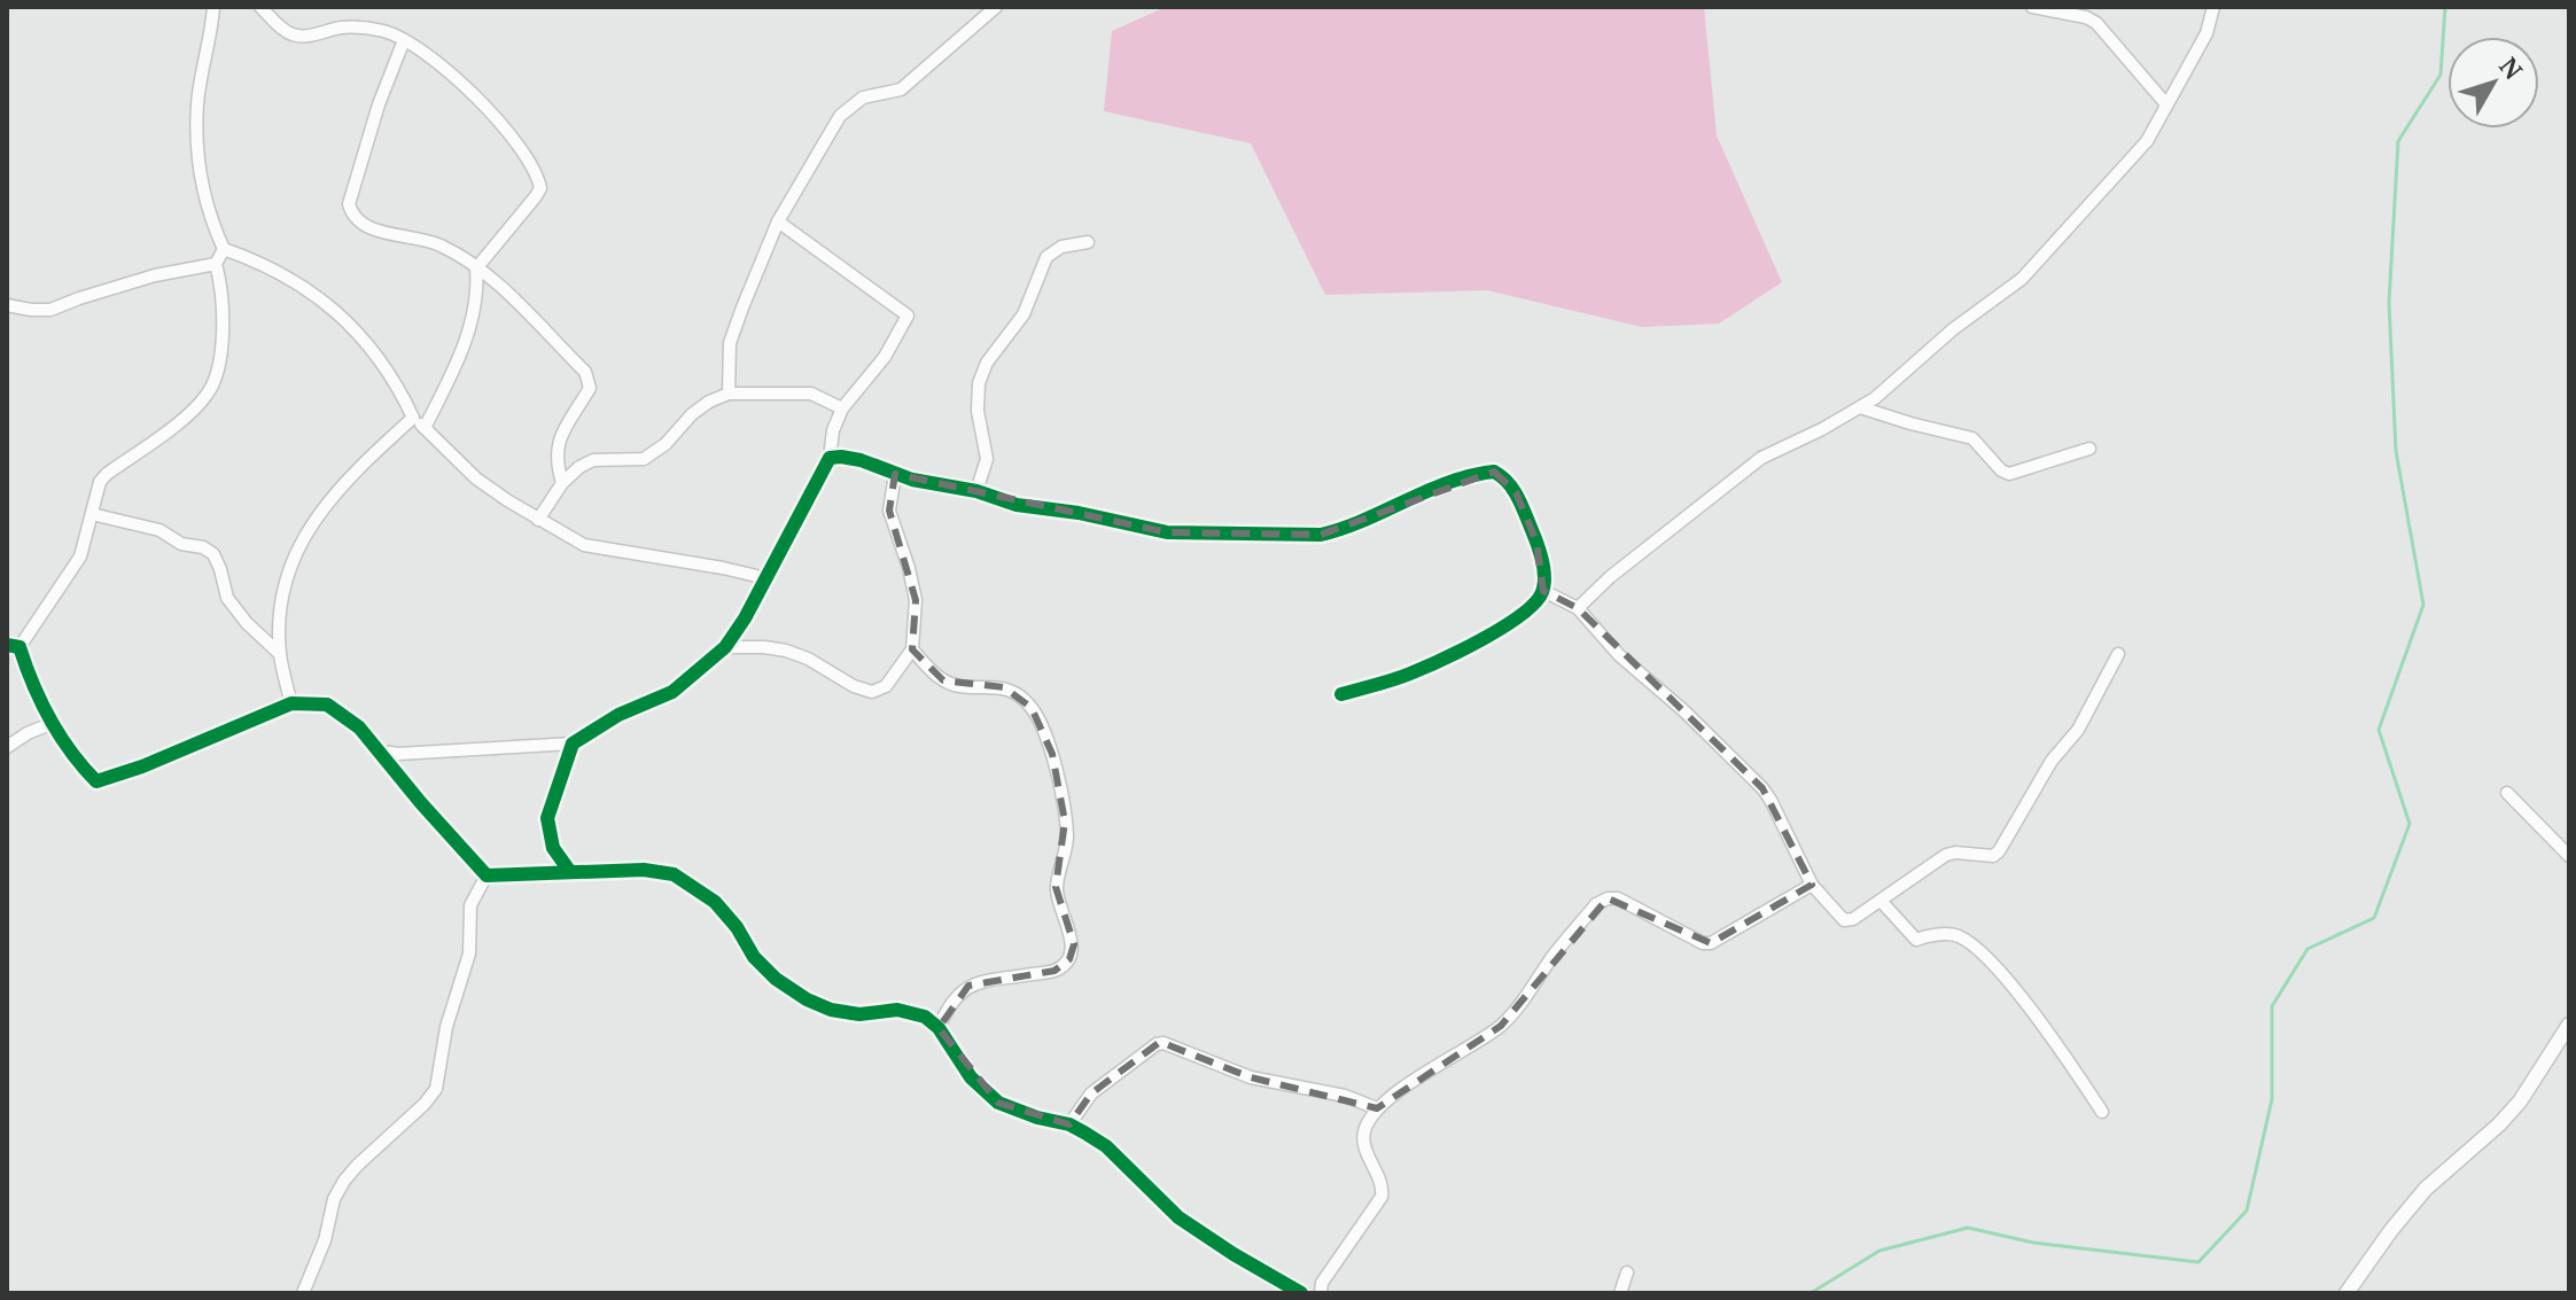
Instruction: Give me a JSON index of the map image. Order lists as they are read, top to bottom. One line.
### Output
{"north":"top right"}
